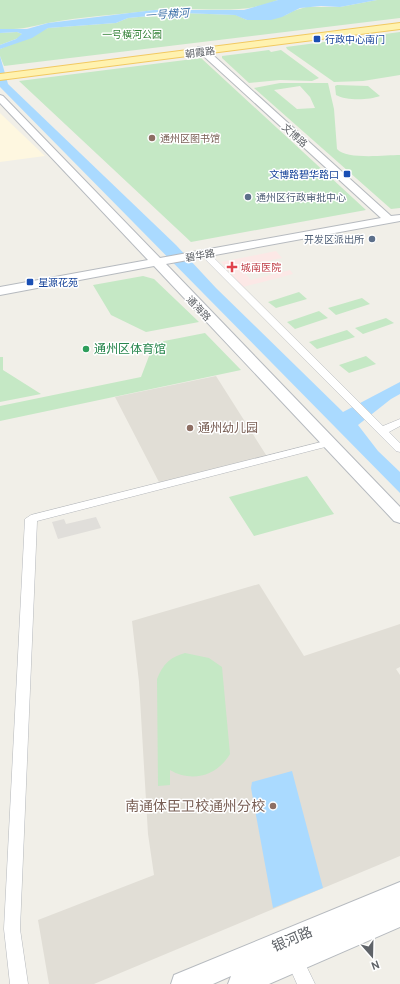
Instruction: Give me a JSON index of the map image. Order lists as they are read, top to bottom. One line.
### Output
{"streets":{"main road":["朝霞路"],"street":["文博路","碧华路","通海路","银河路"]},"crossings":[["朝霞路","文博路"],["文博路","碧华路"],["碧华路","通海路"]],"water":["一号横河"],"parks":["一号横河公园"],"places":{"transit":["行政中心南门","文博路碧华路口","星源花苑"],"other":["通州区图书馆","通州区行政审批中心","开发区派出所","通州区体育馆","通州幼儿园","南通体臣卫校通州分校"],"health":["城南医院"]},"north":"bottom"}
